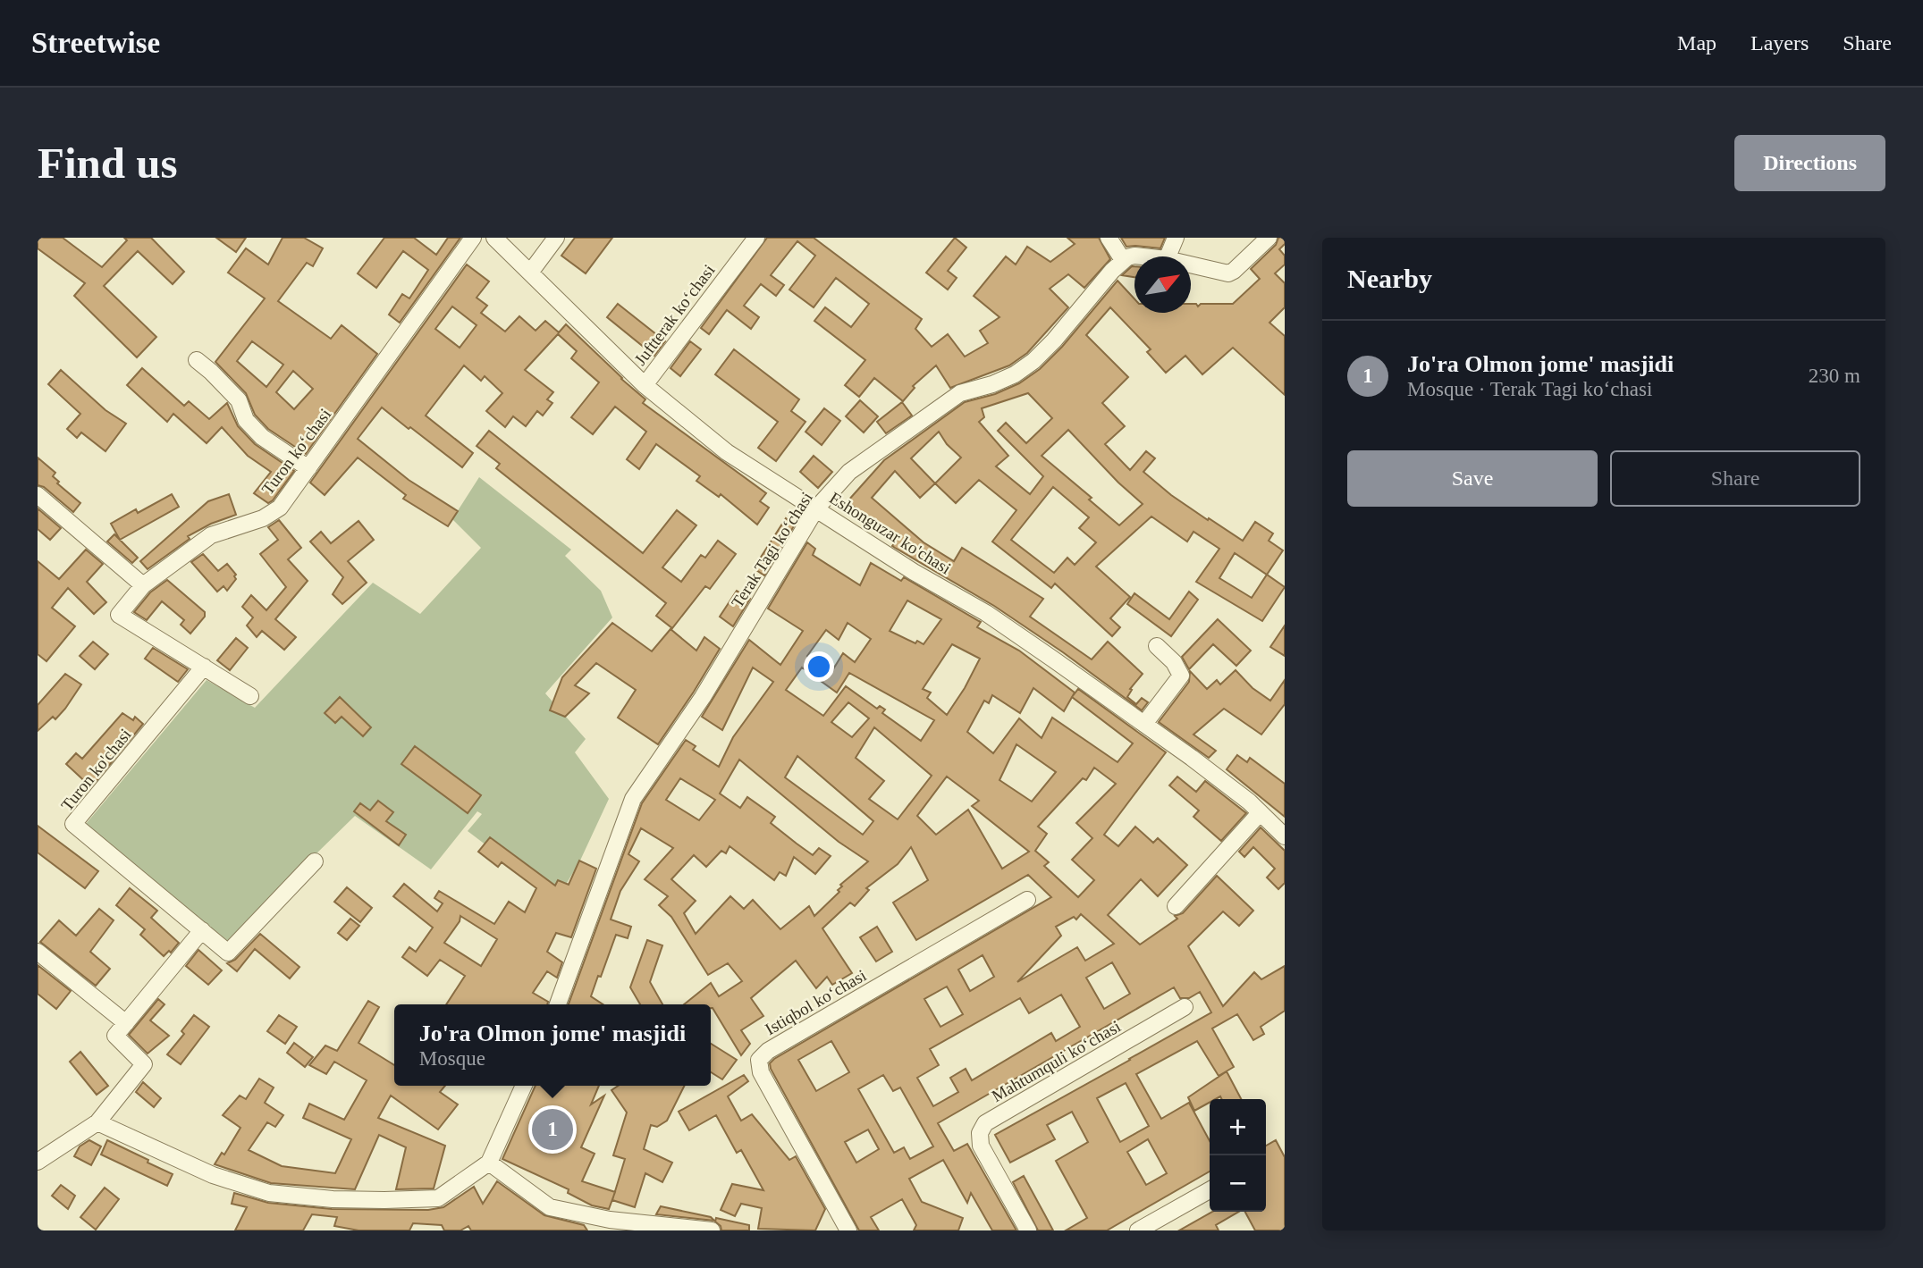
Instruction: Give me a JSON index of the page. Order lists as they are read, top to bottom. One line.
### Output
{"streets":{"street":["Juftterak koʻchasi","Turon koʻchasi","Eshonguzar ko'chasi","Terak Tagi koʻchasi","Turon ko'chasi","Istiqbol koʻchasi","Mahtumquli koʻchasi"]},"crossings":[["Juftterak koʻchasi","Eshonguzar ko'chasi"],["Eshonguzar ko'chasi","Terak Tagi koʻchasi"]],"north":"top right","page":{"header":"Streetwise","nav":["Map","Layers","Share"],"buttons":["Directions",["Save","Share"]],"title":"Find us","heading":"Nearby","list":[{"mark":"1","name":"Jo'ra Olmon jome' masjidi","note":"Mosque · Terak Tagi koʻchasi","value":"230 m"}],"popup":["Jo'ra Olmon jome' masjidi","Mosque"],"map_buttons":["+","−"],"pins":"1"}}
